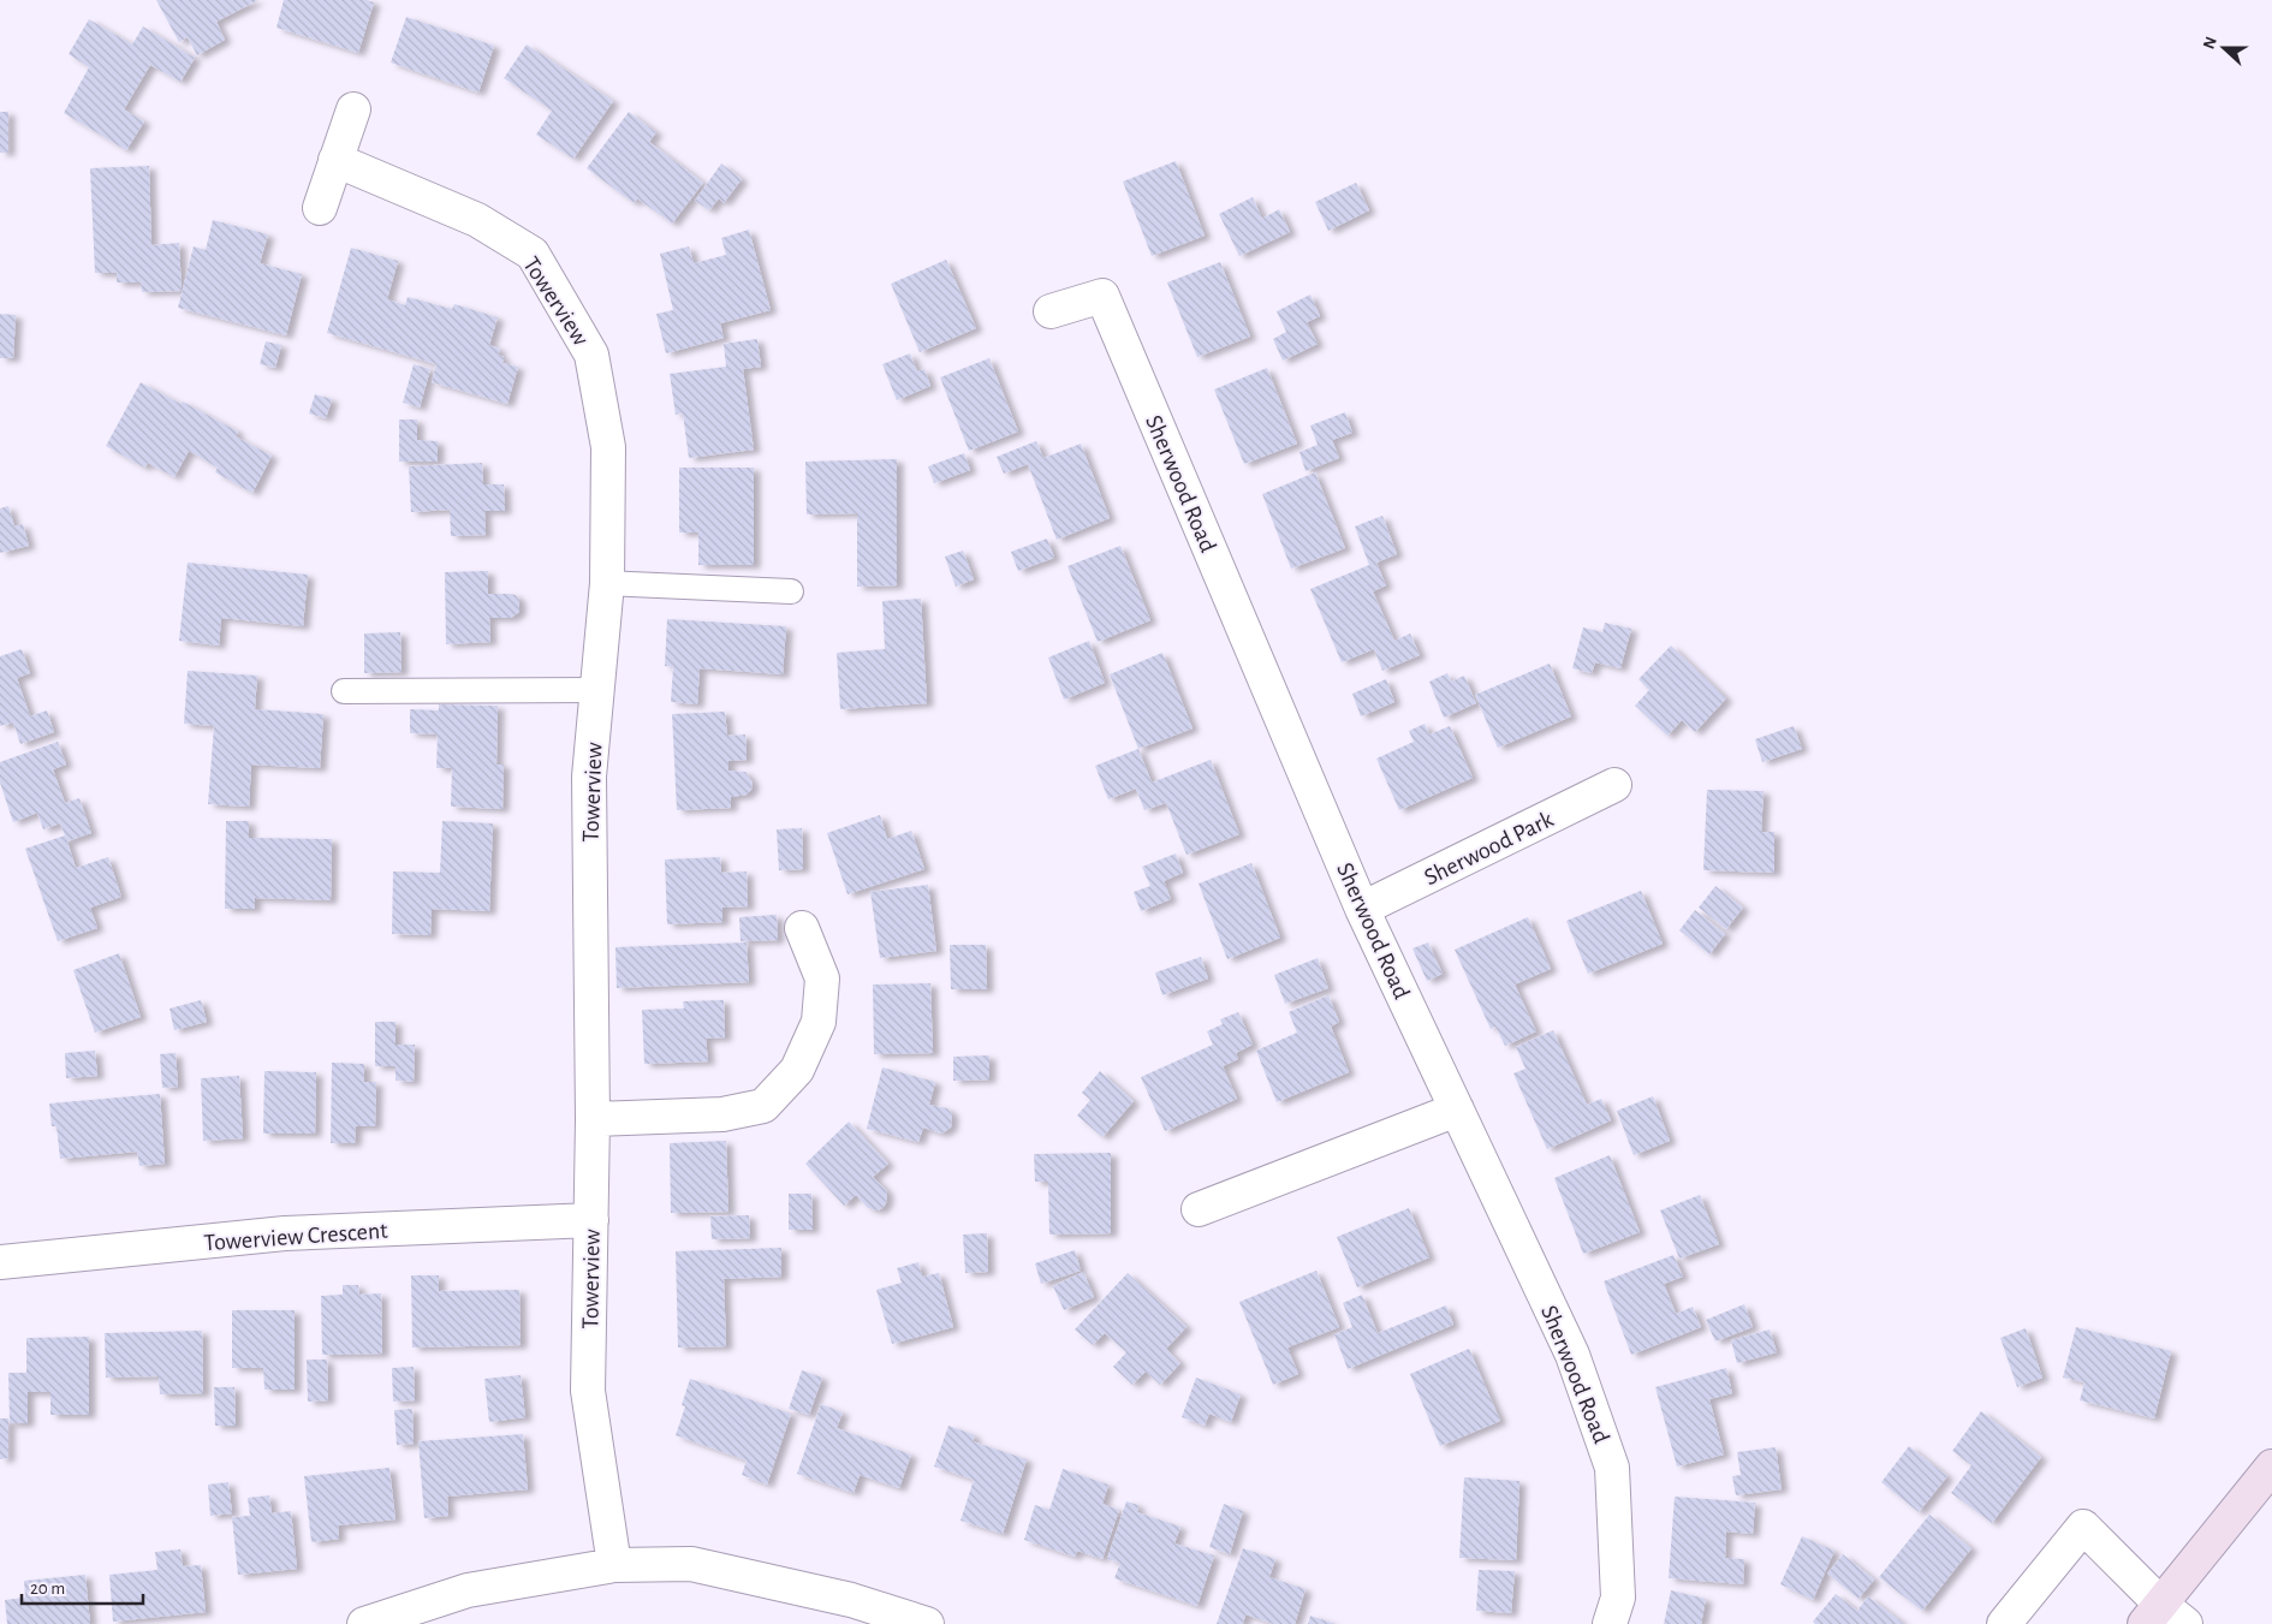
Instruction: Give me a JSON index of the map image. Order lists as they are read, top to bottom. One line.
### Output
{"streets":{"street":["Towerview","Sherwood Road","Sherwood Park","Towerview Crescent"]},"crossings":[["Towerview","Towerview Crescent"],["Sherwood Road","Sherwood Park"]],"scale_bar":"20 m","north":"left"}
